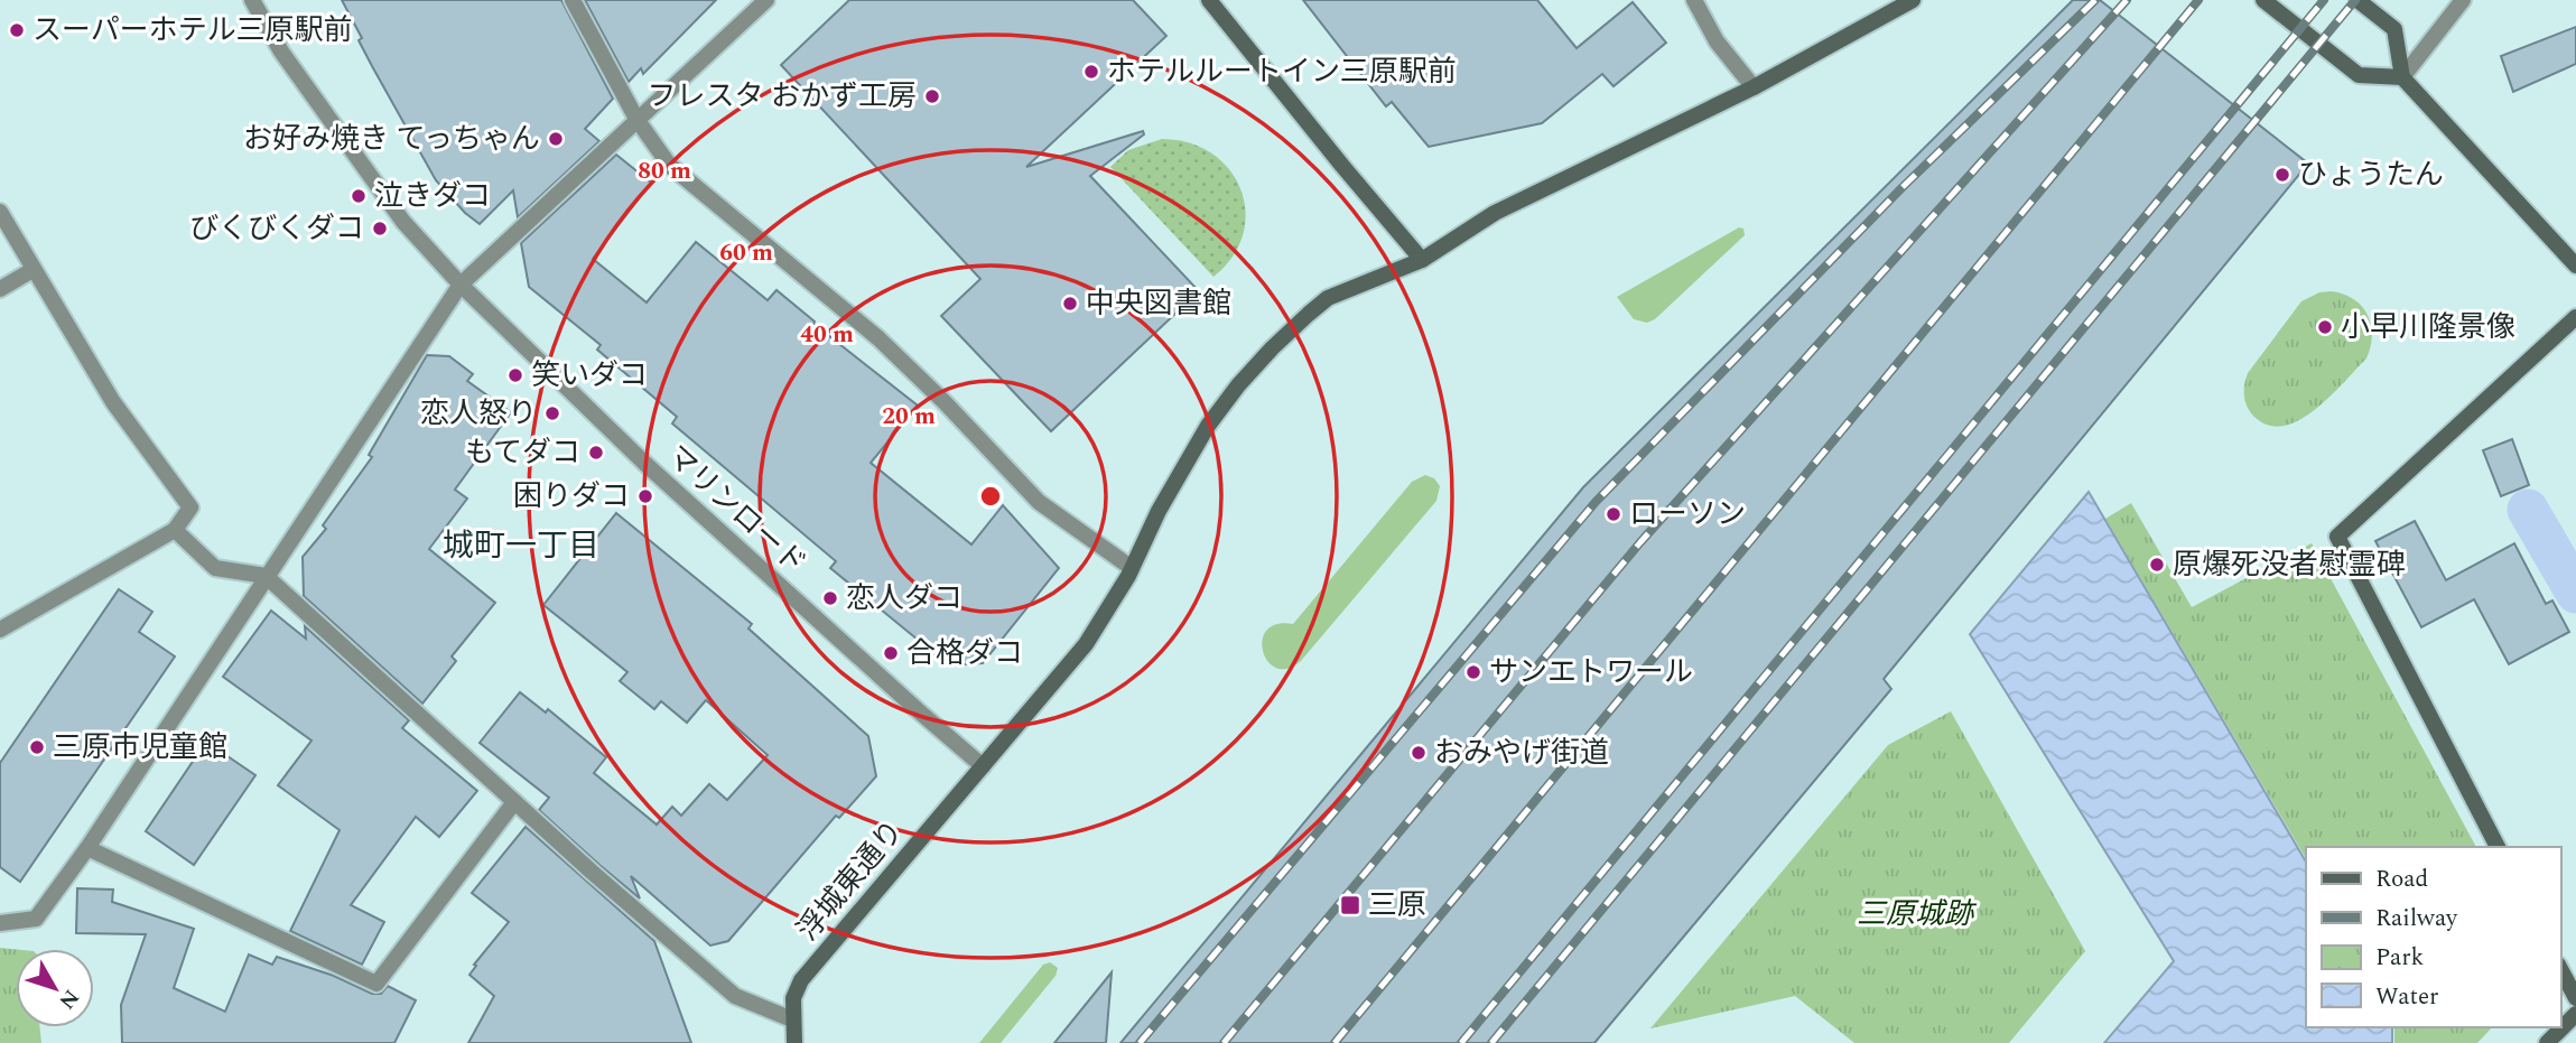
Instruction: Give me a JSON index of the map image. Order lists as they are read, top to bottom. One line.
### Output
{"streets":{"street":["マリンロード","浮城東通り"]},"crossings":[["マリンロード","浮城東通り"]],"districts":["城町一丁目"],"parks":["三原城跡"],"places":{"other":["スーパーホテル三原駅前","ホテルルートイン三原駅前","フレスタ おかず工房","お好み焼き てっちゃん","ひょうたん","泣きダコ","びくびくダコ","中央図書館","小早川隆景像","笑いダコ","恋人怒り","もてダコ","困りダコ","ローソン","原爆死没者慰霊碑","恋人ダコ","合格ダコ","サンエトワール","三原市児童館","おみやげ街道"],"transit":["三原"]},"legend":["Road","Railway","Park","Water"],"north":"bottom right","rings":["80 m","60 m","40 m","20 m"]}
